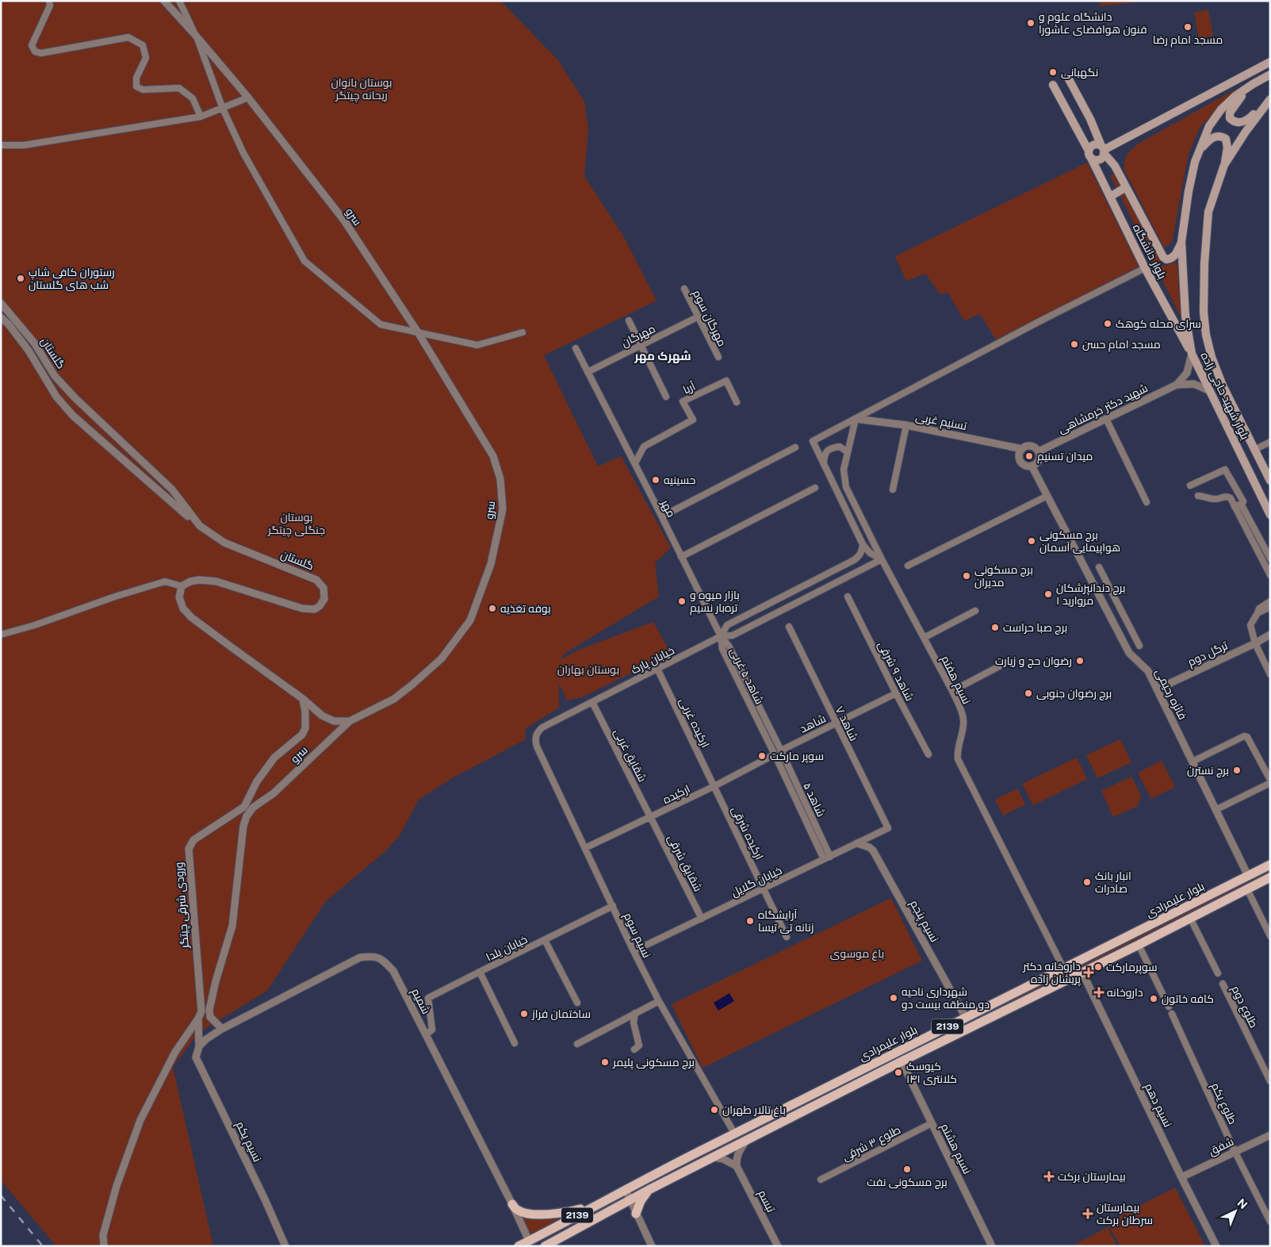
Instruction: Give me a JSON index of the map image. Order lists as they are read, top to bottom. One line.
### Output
{"streets":{"main road":["بلوار دانشگاه","بلوار شهید حاجی زاده","بلوار علیمرادی","2139"],"street":["سرو","مهرگان سوم","مهرگان","گلستان","آریا","شهید دکتر خرمشاهی","تسنیم غربی","مهر","ترگل دوم","خیابان پارک","شاهد ۹ شرقی","شاهد ۵ غربی","نسیم هفتم","فائزه رحیمی","ارکیده غربی","شاهد","شاهد ۷","شقایق غربی","ارکیده","شاهد ۵","ارکیده شرقی","شقایق شرقی","خیابان گلایل","ورودی شرقی چیتگر","نسیم پنجم","نسیم سوم","خیابان یلدا","شمیم","طلوع دوم","طلوع یکم","نسیم دهم","نسیم یکم","طلوع ۳ شرقی","شفق","نسیم هشتم","تبسم"]},"crossings":[["سرو","شمیم"],["بلوار دانشگاه","بلوار شهید حاجی زاده"],["بلوار دانشگاه","شهید دکتر خرمشاهی"],["مهرگان سوم","مهرگان"],["مهرگان","مهر"],["آریا","مهر"],["بلوار شهید حاجی زاده","شهید دکتر خرمشاهی"],["شهید دکتر خرمشاهی","تسنیم غربی"],["شهید دکتر خرمشاهی","فائزه رحیمی"],["تسنیم غربی","نسیم هفتم"],["تسنیم غربی","فائزه رحیمی"],["مهر","خیابان پارک"],["مهر","شاهد ۵ غربی"],["ترگل دوم","فائزه رحیمی"],["خیابان پارک","شاهد ۵ غربی"],["خیابان پارک","نسیم هفتم"],["خیابان پارک","ارکیده غربی"],["خیابان پارک","شقایق غربی"],["خیابان پارک","نسیم سوم"],["شاهد ۹ شرقی","شاهد"],["شاهد ۵ غربی","شاهد"],["شاهد ۵ غربی","ارکیده"],["شاهد ۵ غربی","شاهد ۵"],["نسیم هفتم","بلوار علیمرادی"],["فائزه رحیمی","بلوار علیمرادی"],["ارکیده غربی","ارکیده"],["ارکیده غربی","ارکیده شرقی"],["شاهد","شاهد ۷"],["شاهد","شاهد ۵"],["شاهد ۷","خیابان گلایل"],["شقایق غربی","ارکیده"],["شقایق غربی","شقایق شرقی"],["ارکیده","شاهد ۵"],["ارکیده","ارکیده شرقی"],["ارکیده","شقایق شرقی"],["ارکیده","نسیم سوم"],["شاهد ۵","خیابان گلایل"],["ارکیده شرقی","خیابان گلایل"],["شقایق شرقی","خیابان گلایل"],["خیابان گلایل","نسیم پنجم"],["خیابان گلایل","نسیم سوم"],["بلوار علیمرادی","نسیم پنجم"],["بلوار علیمرادی","نسیم سوم"],["بلوار علیمرادی","شمیم"],["بلوار علیمرادی","نسیم دهم"],["بلوار علیمرادی","نسیم هشتم"],["ورودی شرقی چیتگر","نسیم یکم"],["نسیم سوم","خیابان یلدا"],["شمیم","نسیم یکم"],["طلوع یکم","شفق"],["نسیم دهم","شفق"],["طلوع ۳ شرقی","نسیم هشتم"]],"districts":["شهرک مهر"],"parks":["بوستان بانوان ریحانه چیتگر","بوستان جنگلی چیتگر","بوستان بهاران","باغ موسوی"],"places":{"other":["دانشگاه علوم و فنون هوافضای عاشورا","مسجد امام رضا","نگهبانی","رستوران کافی شاپ شب های گلستان","سرای محله کوهک","مسجد امام حسن","میدان تسنیم","حسینیه","برج مسکونی هواپیمایی آسمان","برج مسکونی مدیران","برج دندانپزشکان مروارید ۱","بازار میوه و تره‌بار نسیم","بوفه تغذیه","برج صبا حراست","رضوان حج و زیارت","برج رضوان جنوبی","سوپر مارکت","برج نسترن","انبار بانک صادرات","آرایشگاه زنانه تی تیسا","سوپرمارکت","شهرداری ناحیه دو منطقه بیست دو","کافه خاتون","ساختمان فراز","برج مسکونی پلیمر","کیوسک کلانتری ۱۴۱","باغ تالار طهران","برج مسکونی نفت"],"health":["داروخانه دکتر پریشان زاده","داروخانه","بیمارستان برکت","بیمارستان سرطان برکت"]},"north":"top right"}
